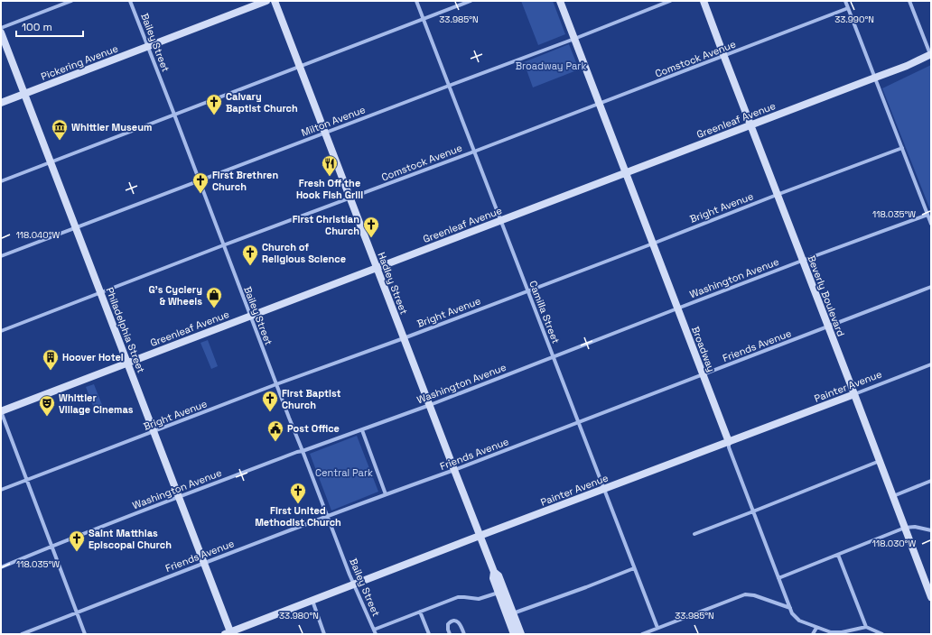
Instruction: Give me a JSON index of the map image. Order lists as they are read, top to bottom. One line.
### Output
{"streets":{"street":["Bailey Street","Comstock Avenue","Pickering Avenue","Greenleaf Avenue","Milton Avenue","Bright Avenue","Washington Avenue","Hadley Street","Beverly Boulevard","Camilla Street","Philadelphia Street","Friends Avenue","Broadway","Painter Avenue"]},"crossings":[["Bailey Street","Comstock Avenue"],["Bailey Street","Pickering Avenue"],["Bailey Street","Greenleaf Avenue"],["Bailey Street","Milton Avenue"],["Bailey Street","Bright Avenue"],["Bailey Street","Washington Avenue"],["Bailey Street","Friends Avenue"],["Bailey Street","Painter Avenue"],["Comstock Avenue","Hadley Street"],["Comstock Avenue","Beverly Boulevard"],["Comstock Avenue","Camilla Street"],["Comstock Avenue","Philadelphia Street"],["Comstock Avenue","Broadway"],["Pickering Avenue","Philadelphia Street"],["Greenleaf Avenue","Hadley Street"],["Greenleaf Avenue","Beverly Boulevard"],["Greenleaf Avenue","Camilla Street"],["Greenleaf Avenue","Philadelphia Street"],["Greenleaf Avenue","Broadway"],["Milton Avenue","Hadley Street"],["Milton Avenue","Camilla Street"],["Milton Avenue","Philadelphia Street"],["Milton Avenue","Broadway"],["Bright Avenue","Hadley Street"],["Bright Avenue","Beverly Boulevard"],["Bright Avenue","Camilla Street"],["Bright Avenue","Philadelphia Street"],["Bright Avenue","Broadway"],["Washington Avenue","Hadley Street"],["Washington Avenue","Beverly Boulevard"],["Washington Avenue","Camilla Street"],["Washington Avenue","Philadelphia Street"],["Washington Avenue","Broadway"],["Hadley Street","Friends Avenue"],["Hadley Street","Painter Avenue"],["Beverly Boulevard","Friends Avenue"],["Beverly Boulevard","Painter Avenue"],["Camilla Street","Friends Avenue"],["Camilla Street","Painter Avenue"],["Philadelphia Street","Friends Avenue"],["Philadelphia Street","Painter Avenue"],["Friends Avenue","Broadway"],["Broadway","Painter Avenue"]],"parks":["Broadway Park","Central Park"],"places":{"church":["Calvary Baptist Church","First Brethren Church","First Christian Church","Church of Religious Science","First Baptist Church","First United Methodist Church","Saint Matthias Episcopal Church"],"museum":["Whittier Museum"],"restaurant":["Fresh Off the Hook Fish Grill"],"shop":["G's Cyclery & Wheels"],"building":["Hoover Hotel"],"theatre":["Whittier Village Cinemas"],"public building":["Post Office"]},"scale_bar":"100 m","coordinates":["33.985°N","33.990°N","118.035°W","118.040°W","118.030°W","33.980°N"]}
